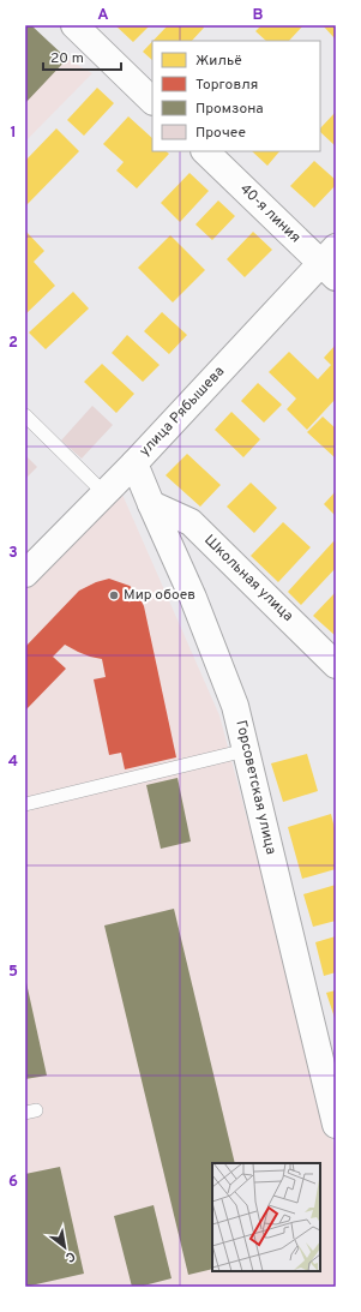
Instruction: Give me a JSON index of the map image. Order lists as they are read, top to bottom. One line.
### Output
{"streets":{"street":["40-я линия","улица Рябышева","Школьная улица","Горсоветская улица"]},"crossings":[["40-я линия","улица Рябышева"],["улица Рябышева","Горсоветская улица"],["Школьная улица","Горсоветская улица"]],"places":["Мир обоев"],"legend":["Жильё","Торговля","Промзона","Прочее"],"scale_bar":"20 m","north":"bottom right","grid":{"columns":["A","B"],"rows":["1","2","3","4","5","6"]}}
